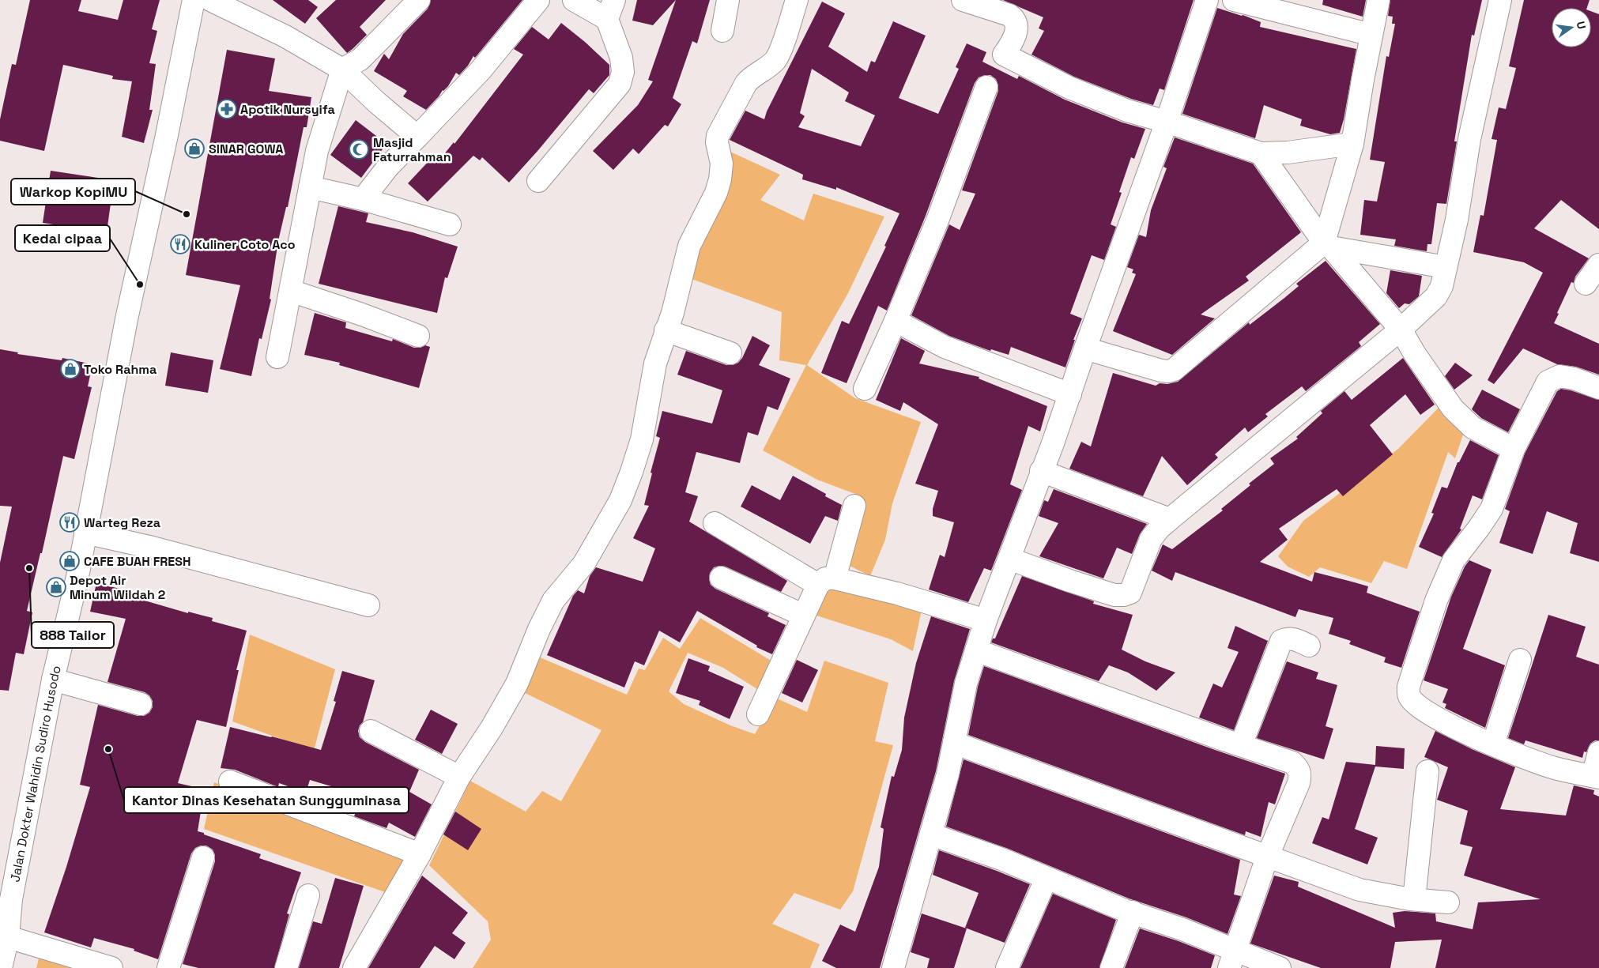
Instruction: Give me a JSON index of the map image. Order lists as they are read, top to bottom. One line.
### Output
{"streets":{"street":["Jalan Dokter Wahidin Sudiro Husodo"]},"places":{"pharmacy":["Apotik Nursyifa"],"shop":["SINAR GOWA","Toko Rahma","CAFE BUAH FRESH","Depot Air Minum Wildah 2"],"mosque":["Masjid Faturrahman"],"other":["Warkop KopiMU","Kedai cipaa","888 Tailor","Kantor Dinas Kesehatan Sungguminasa"],"restaurant":["Kuliner Coto Aco","Warteg Reza"]},"north":"right"}
